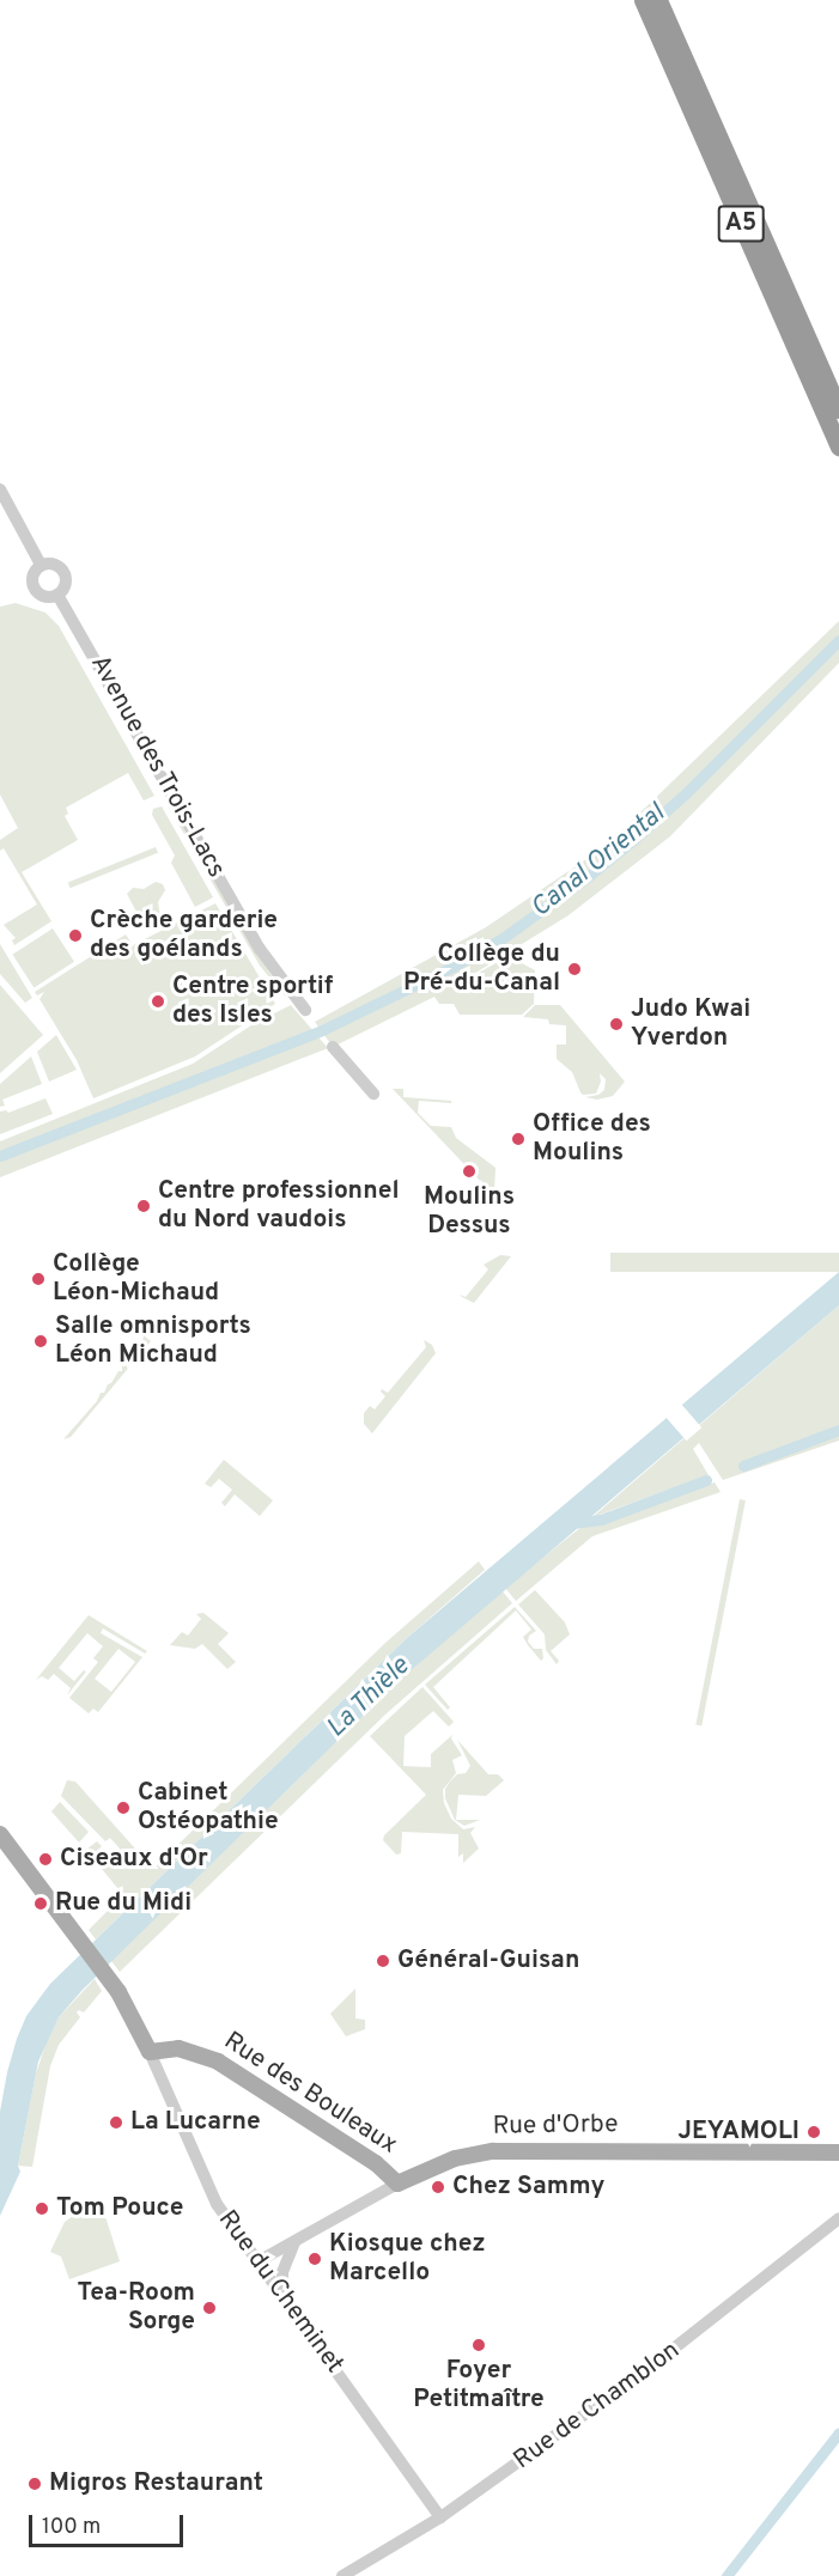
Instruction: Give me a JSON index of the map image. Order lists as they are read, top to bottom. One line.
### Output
{"streets":{"highway":["A5"],"main road":["Rue des Bouleaux","Rue d'Orbe"],"street":["Avenue des Trois-Lacs","Rue du Cheminet","Rue de Chamblon"]},"crossings":[["Rue des Bouleaux","Rue d'Orbe"],["Rue des Bouleaux","Rue du Cheminet"],["Rue d'Orbe","Rue du Cheminet"],["Rue du Cheminet","Rue de Chamblon"]],"water":["Canal Oriental","La Thièle"],"places":["Crèche garderie des goélands","Collège du Pré-du-Canal","Centre sportif des Isles","Judo Kwai Yverdon","Office des Moulins","Moulins Dessus","Centre professionnel du Nord vaudois","Collège Léon-Michaud","Salle omnisports Léon Michaud","Cabinet Ostéopathie","Ciseaux d'Or","Rue du Midi","Général-Guisan","La Lucarne","JEYAMOLI","Chez Sammy","Tom Pouce","Kiosque chez Marcello","Tea-Room Sorge","Foyer Petitmaître","Migros Restaurant"],"scale_bar":"100 m"}
